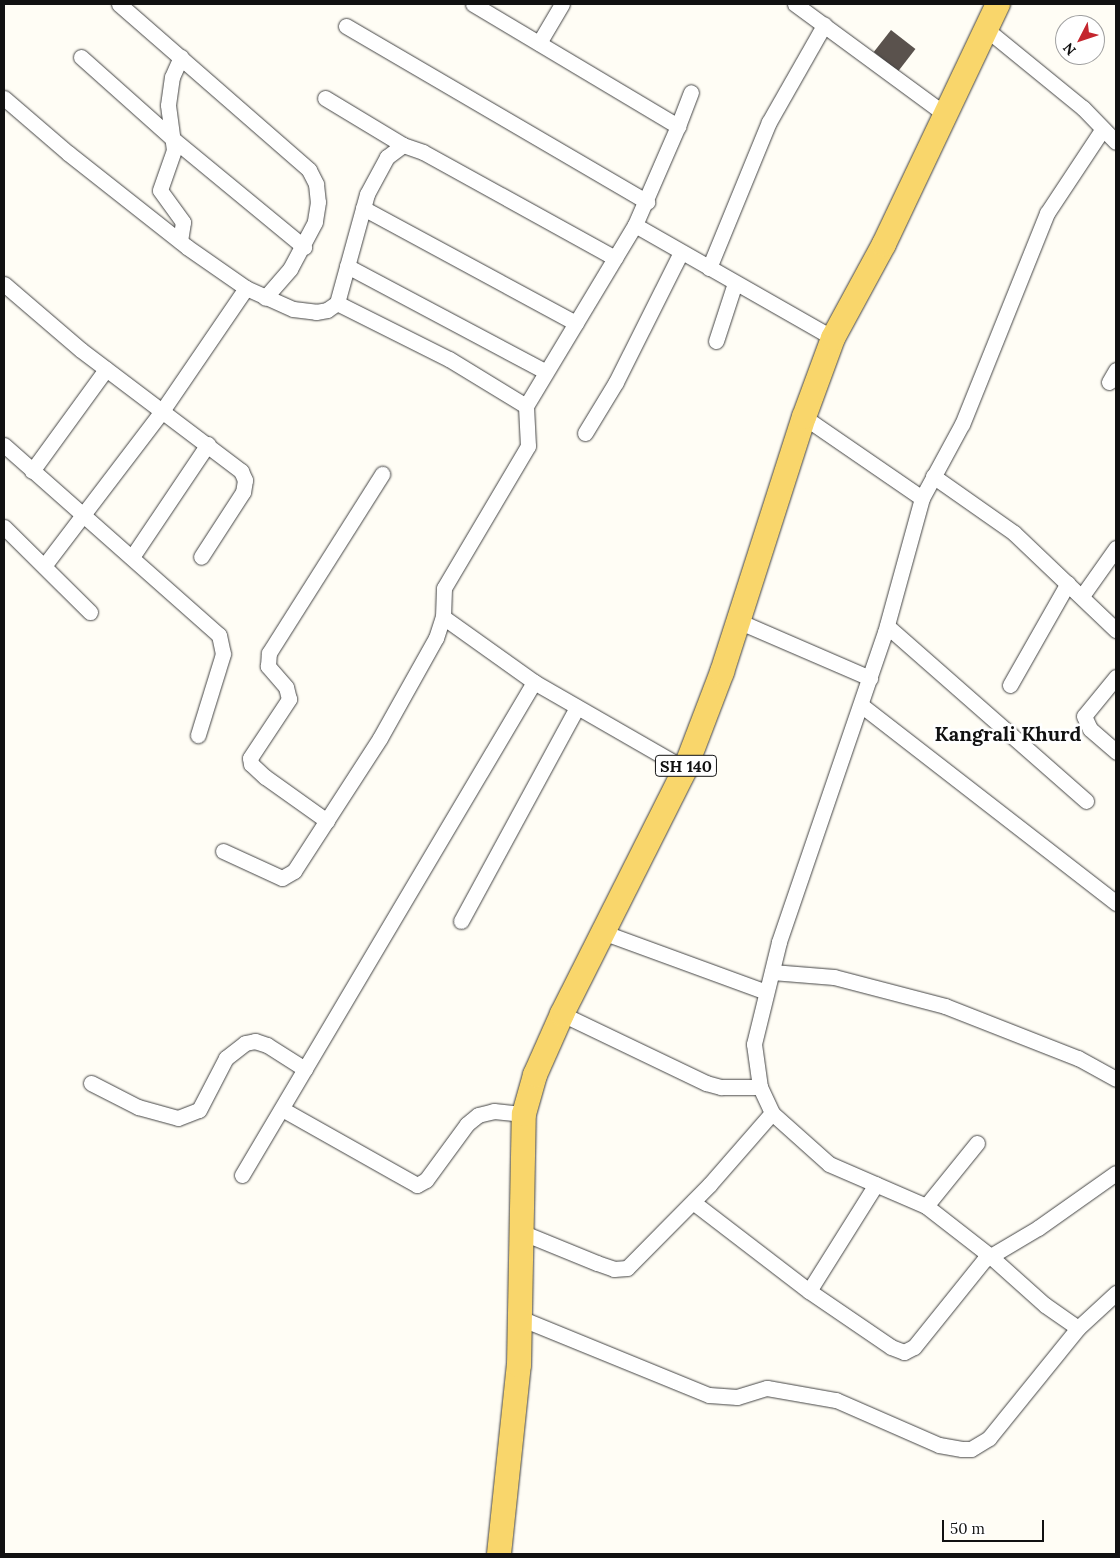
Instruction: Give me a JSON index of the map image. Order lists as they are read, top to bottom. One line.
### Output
{"streets":{"main road":["SH 140"]},"districts":["Kangrali Khurd"],"scale_bar":"50 m","north":"bottom left"}
